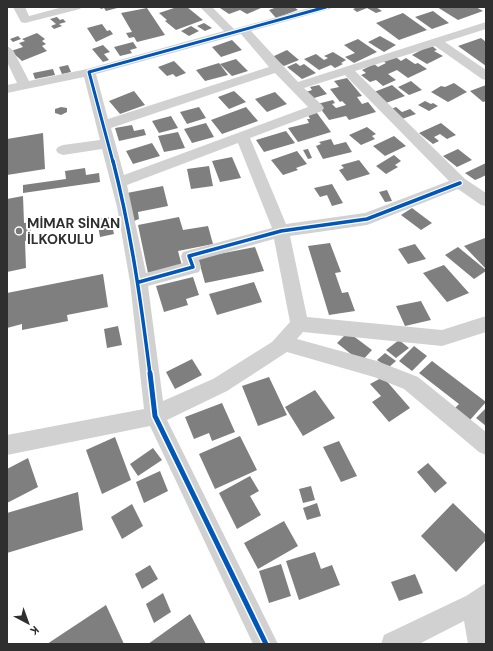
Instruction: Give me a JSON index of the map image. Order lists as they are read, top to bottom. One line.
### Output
{"places":["MİMAR SİNAN İLKOKULU"],"north":"bottom right"}
